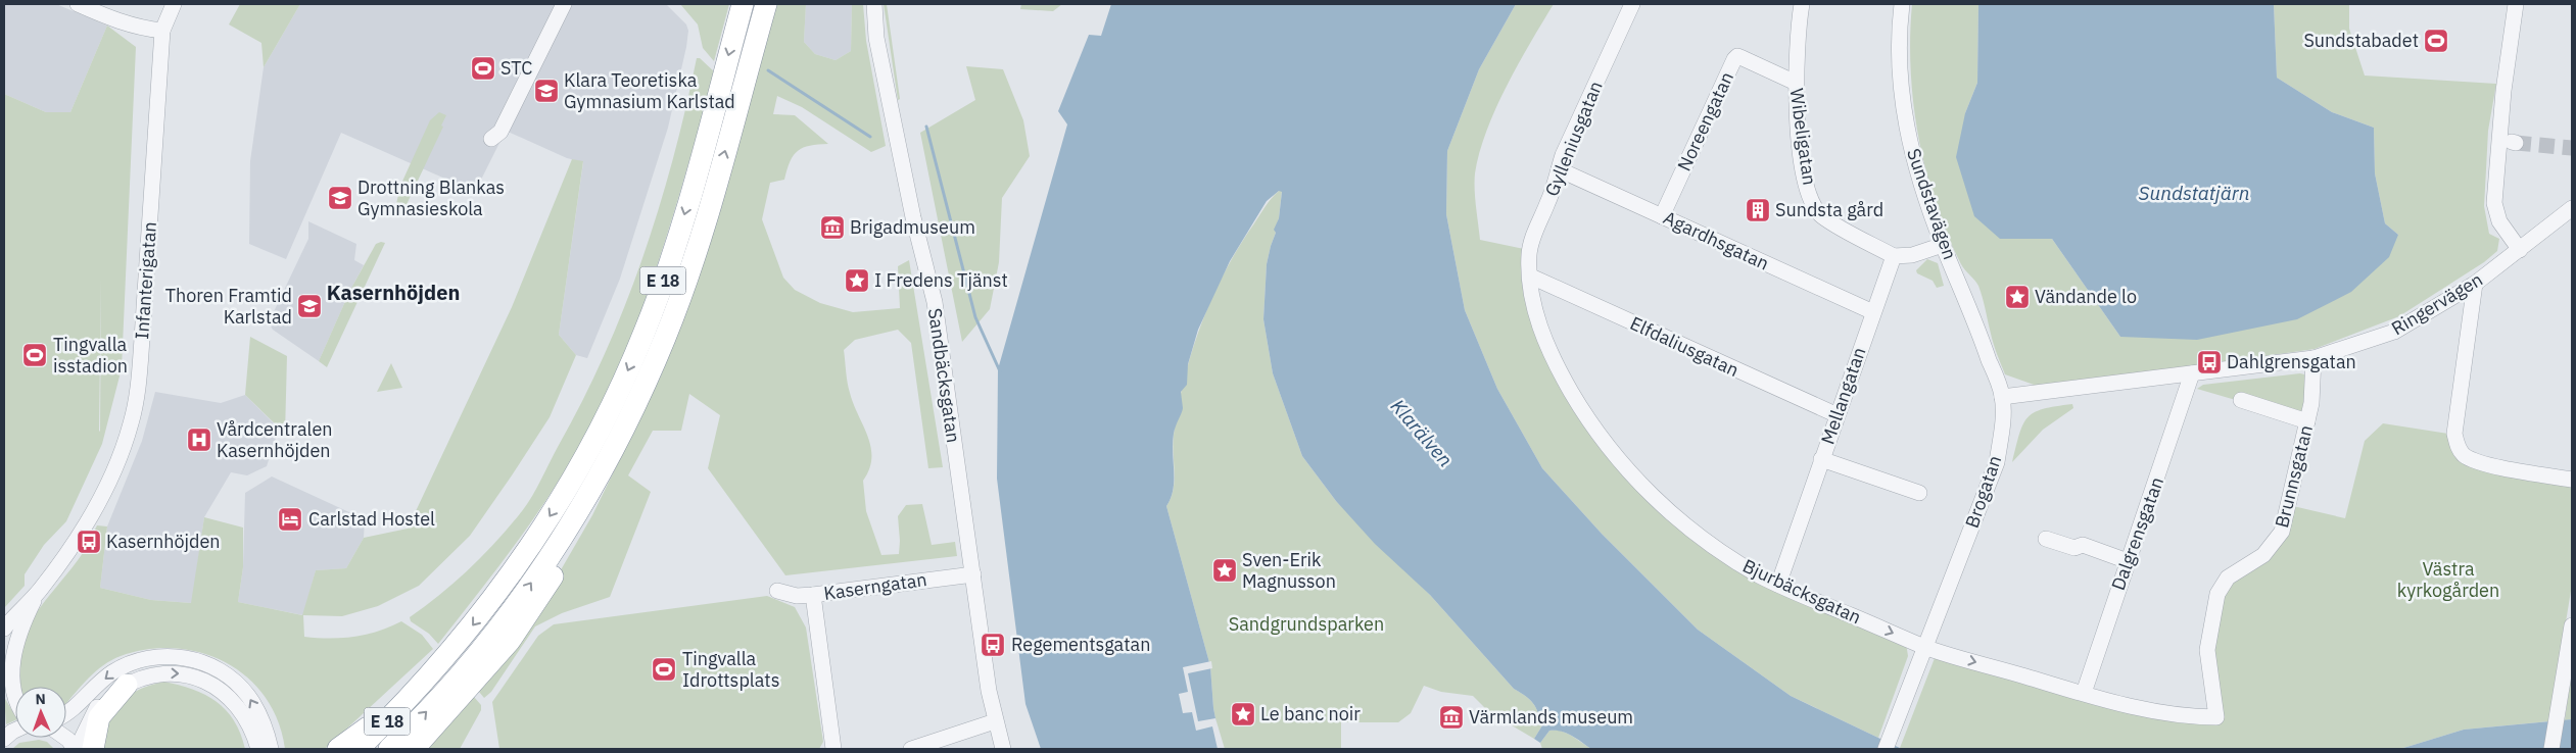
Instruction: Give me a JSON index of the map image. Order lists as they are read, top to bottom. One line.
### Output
{"streets":{"highway":["E 18"],"street":["Noreengatan","Wibeligatan","Gylleniusgatan","Sundstavägen","Agardhsgatan","Infanterigatan","Ringervägen","Elfdaliusgatan","Sandbäcksgatan","Mellangatan","Brunnsgatan","Brogatan","Dalgrensgatan","Kaserngatan","Bjurbäcksgatan"]},"crossings":[["Noreengatan","Wibeligatan"],["Noreengatan","Agardhsgatan"],["Wibeligatan","Mellangatan"],["Gylleniusgatan","Agardhsgatan"],["Gylleniusgatan","Elfdaliusgatan"],["Gylleniusgatan","Bjurbäcksgatan"],["Sundstavägen","Brogatan"],["Agardhsgatan","Mellangatan"],["Ringervägen","Brunnsgatan"],["Ringervägen","Dalgrensgatan"],["Elfdaliusgatan","Mellangatan"],["Elfdaliusgatan","Bjurbäcksgatan"],["Sandbäcksgatan","Kaserngatan"],["Mellangatan","Bjurbäcksgatan"],["Brunnsgatan","Bjurbäcksgatan"],["Brogatan","Bjurbäcksgatan"],["Dalgrensgatan","Bjurbäcksgatan"]],"districts":["Kasernhöjden"],"water":["Sundstatjärn","Klarälven"],"parks":["Västra kyrkogården","Sandgrundsparken"],"places":{"sports":["Sundstabadet","STC","Tingvalla isstadion","Tingvalla Idrottsplats"],"school or university":["Klara Teoretiska Gymnasium Karlstad","Drottning Blankas Gymnasieskola","Thoren Framtid Karlstad"],"building":["Sundsta gård"],"museum":["Brigadmuseum","Värmlands museum"],"place":["I Fredens Tjänst","Vändande lo","Sven-Erik Magnusson","Le banc noir"],"bus stop":["Dahlgrensgatan","Kasernhöjden","Regementsgatan"],"hospital":["Vårdcentralen Kasernhöjden"],"hotel":["Carlstad Hostel"]},"north":"top"}
